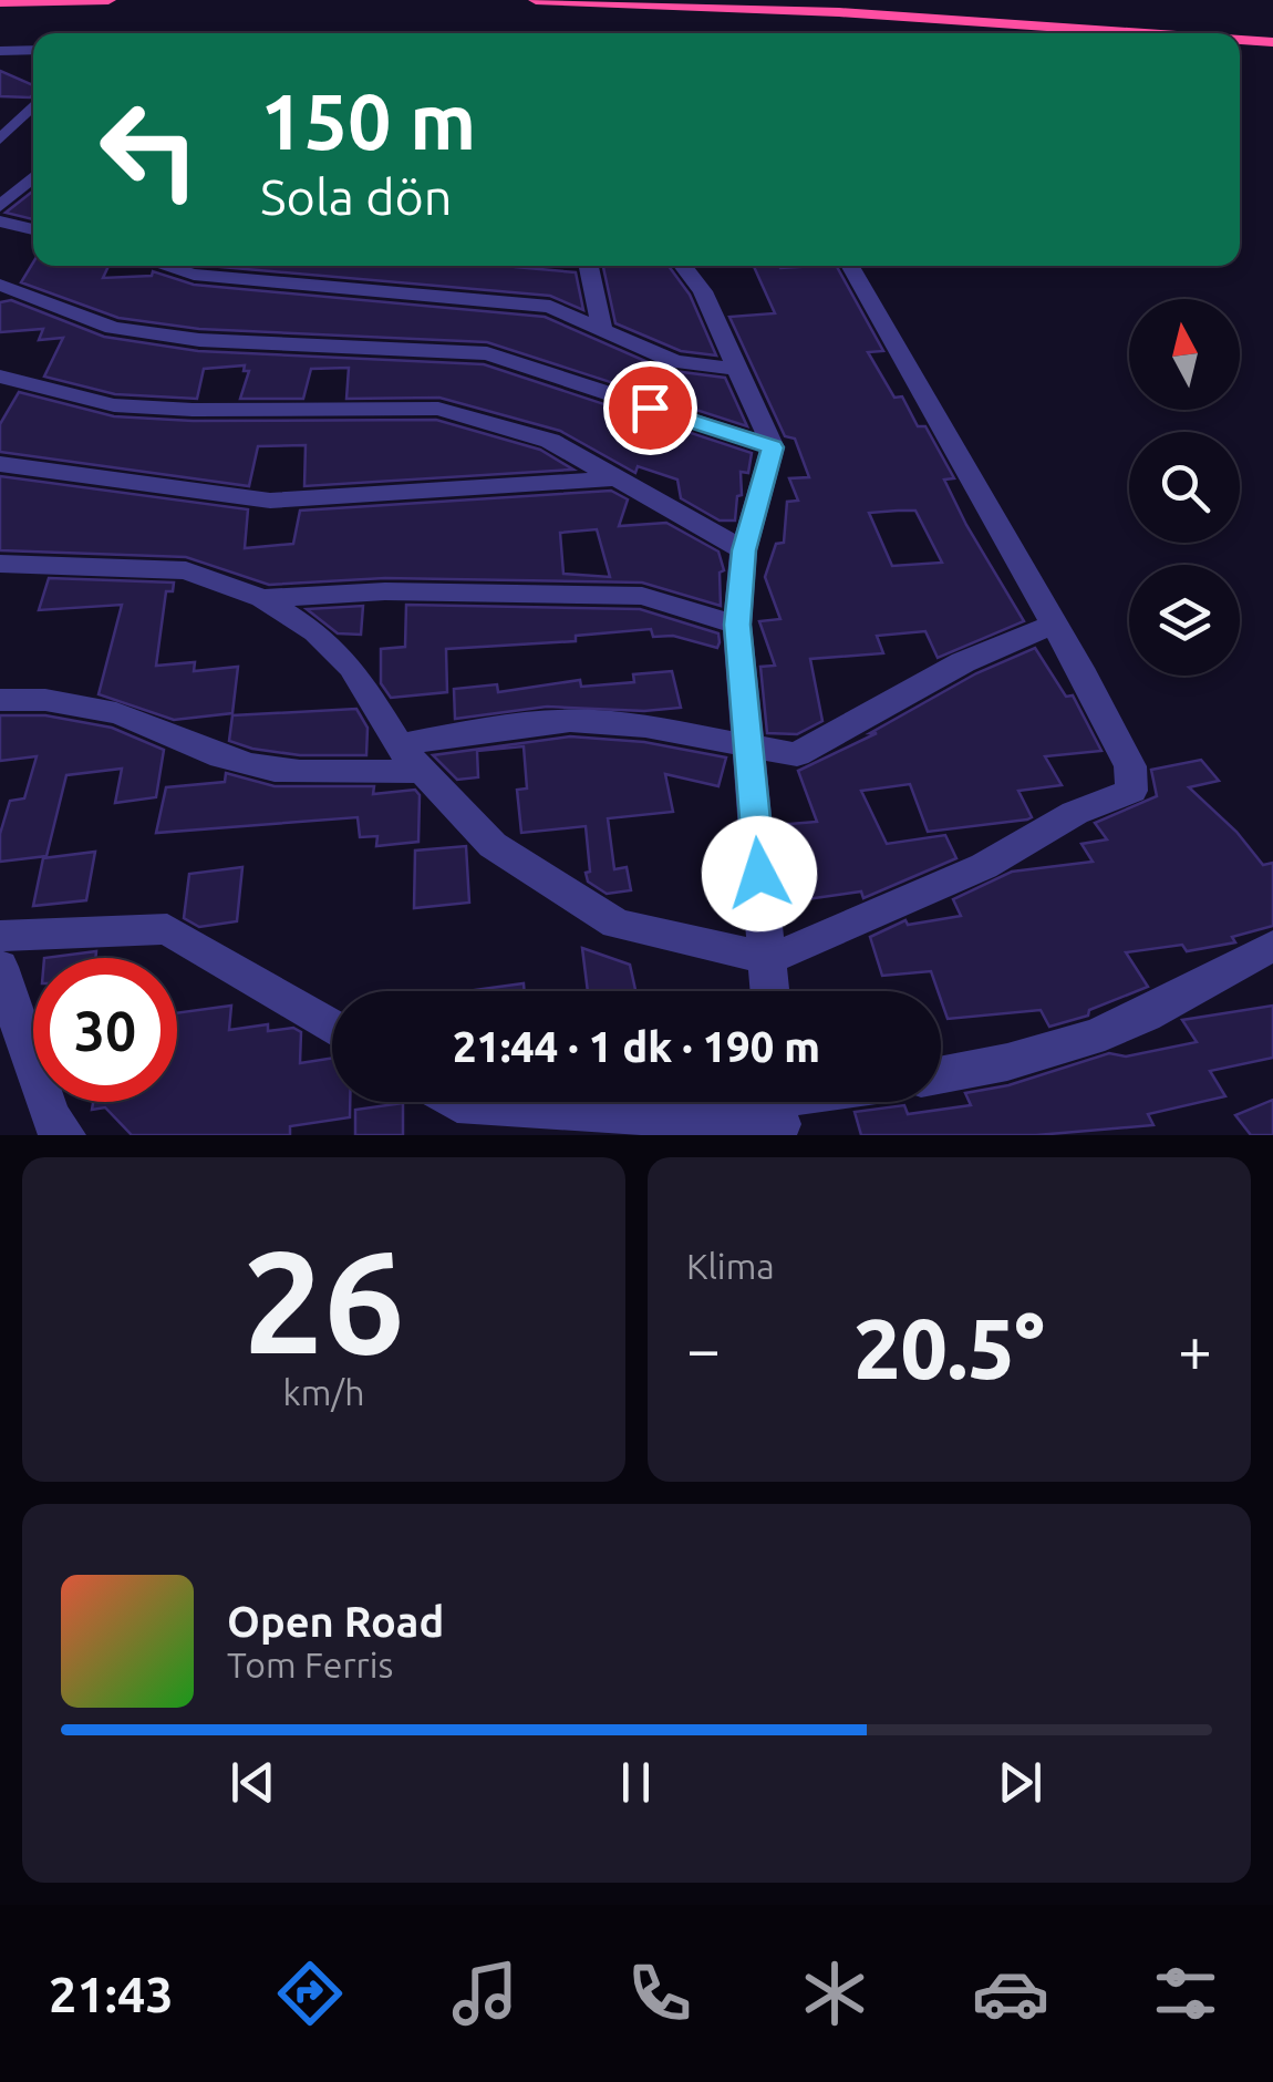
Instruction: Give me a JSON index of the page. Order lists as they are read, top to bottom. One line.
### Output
{"north":"top","page":{"turn":["150 m","Sola dön"],"limit":"30","trip":"21:44 · 1 dk · 190 m","tile":[["26","km/h"],"Klima"],"heat":["−","20.5°","+"],"song":["Open Road","Tom Ferris"],"tabs":"21:43"}}
